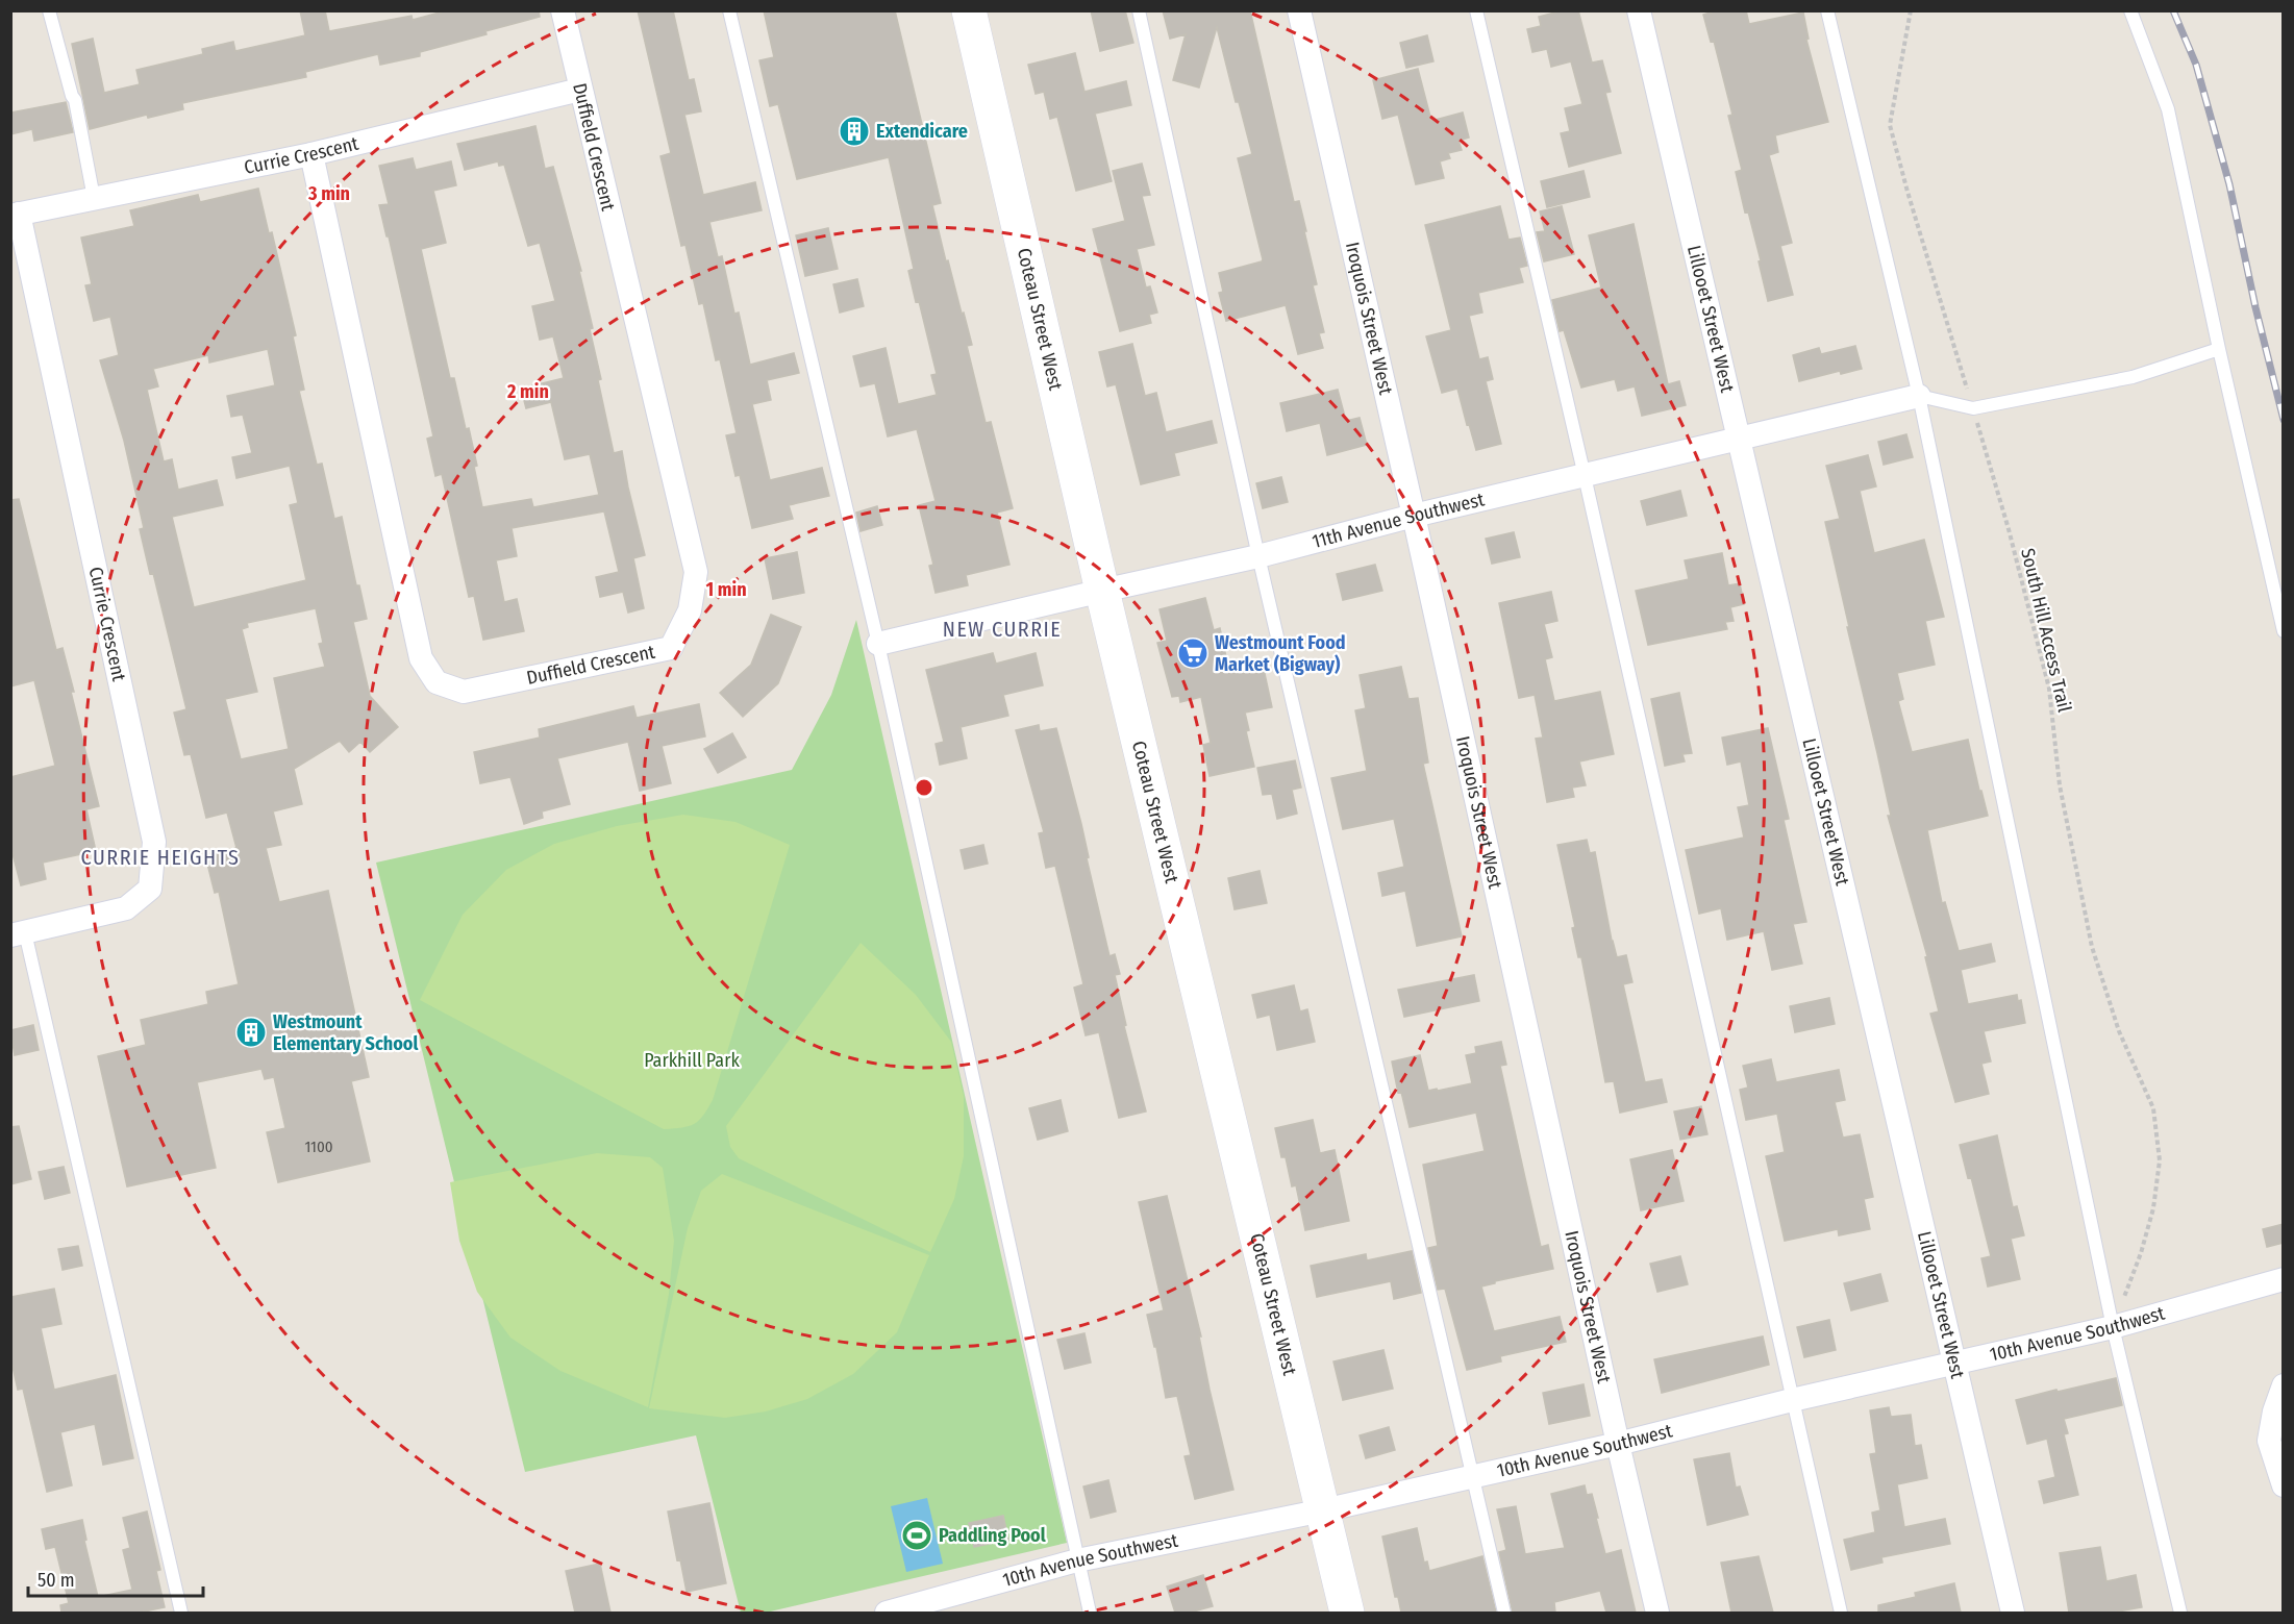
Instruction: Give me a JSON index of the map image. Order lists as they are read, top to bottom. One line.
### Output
{"streets":{"street":["Duffield Crescent","Currie Crescent","Iroquois Street West","Lillooet Street West","Coteau Street West","11th Avenue Southwest","10th Avenue Southwest"],"path":["South Hill Access Trail"]},"crossings":[["Duffield Crescent","Currie Crescent"],["Iroquois Street West","11th Avenue Southwest"],["Iroquois Street West","10th Avenue Southwest"],["Lillooet Street West","11th Avenue Southwest"],["Lillooet Street West","10th Avenue Southwest"],["Coteau Street West","11th Avenue Southwest"],["Coteau Street West","10th Avenue Southwest"],["South Hill Access Trail","10th Avenue Southwest"]],"districts":["NEW CURRIE","CURRIE HEIGHTS"],"parks":["Parkhill Park"],"places":{"building":["Extendicare","Westmount Elementary School"],"supermarket":["Westmount Food Market (Bigway)"],"sports":["Paddling Pool"]},"house_numbers":["1100"],"scale_bar":"50 m","rings":["3 min","2 min","1 min"]}
